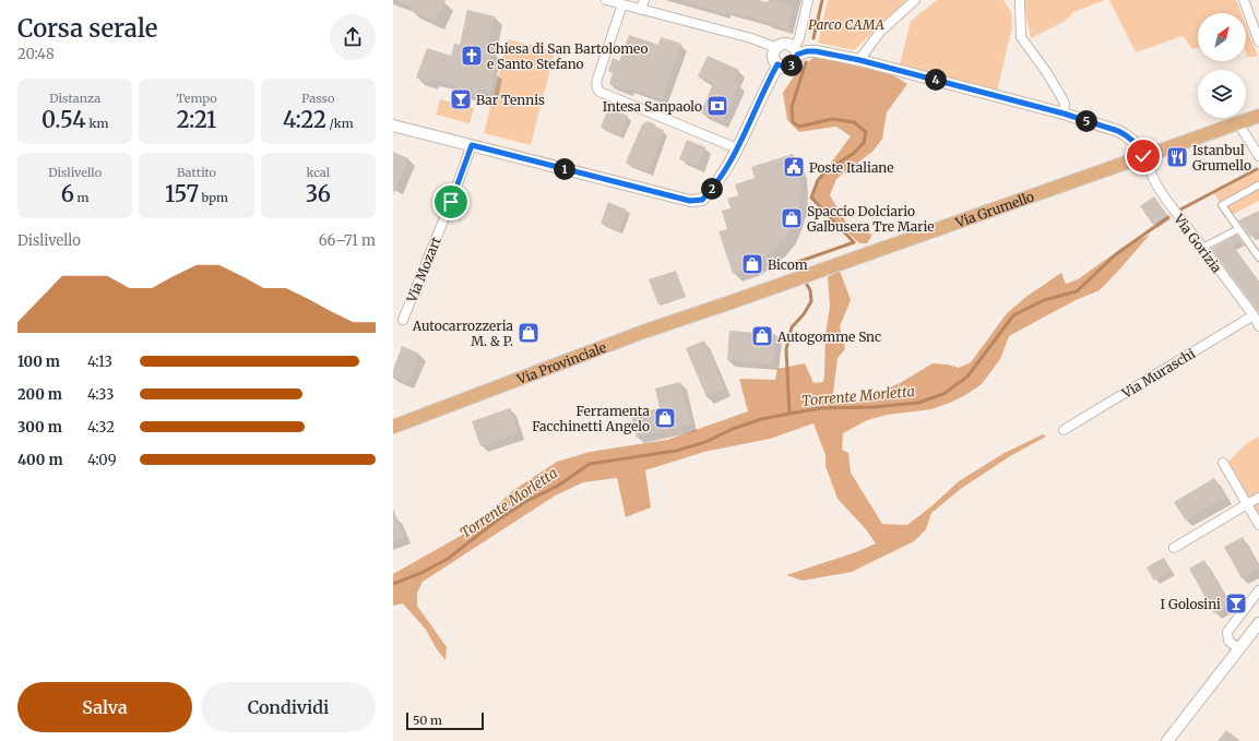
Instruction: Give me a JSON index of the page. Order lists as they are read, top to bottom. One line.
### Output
{"streets":{"main road":["Via Grumello","Via Provinciale"],"street":["Via Gorizia","Via Mozart","Via Muraschi"]},"crossings":[["Via Grumello","Via Gorizia"],["Via Grumello","Via Provinciale"],["Via Gorizia","Via Muraschi"]],"water":["Torrente Morletta"],"parks":["Parco CAMA"],"places":{"church":["Chiesa di San Bartolomeo e Santo Stefano"],"bar":["Bar Tennis","I Golosini"],"bank":["Intesa Sanpaolo"],"restaurant":["Istanbul Grumello"],"public building":["Poste Italiane"],"shop":["Spaccio Dolciario Galbusera Tre Marie","Bicom","Autocarrozzeria M. & P.","Autogomme Snc","Ferramenta Facchinetti Angelo"]},"scale_bar":"50 m","north":"top right","page":{"heading":["Corsa serale","20:48"],"pins":["3","4","5","1","2"],"stats":[["Distanza","0.54 km"],["Tempo","2:21"],["Passo","4:22 /km"],["Dislivello","6 m"],["Battito","157 bpm"],["kcal","36"]],"chart":["Dislivello","66–71 m"],"list":[{"name":"100 m","note":"4:13"},{"name":"200 m","note":"4:33"},{"name":"300 m","note":"4:32"},{"name":"400 m","note":"4:09"}],"buttons":["Salva","Condividi"],"scale":"50 m"}}
